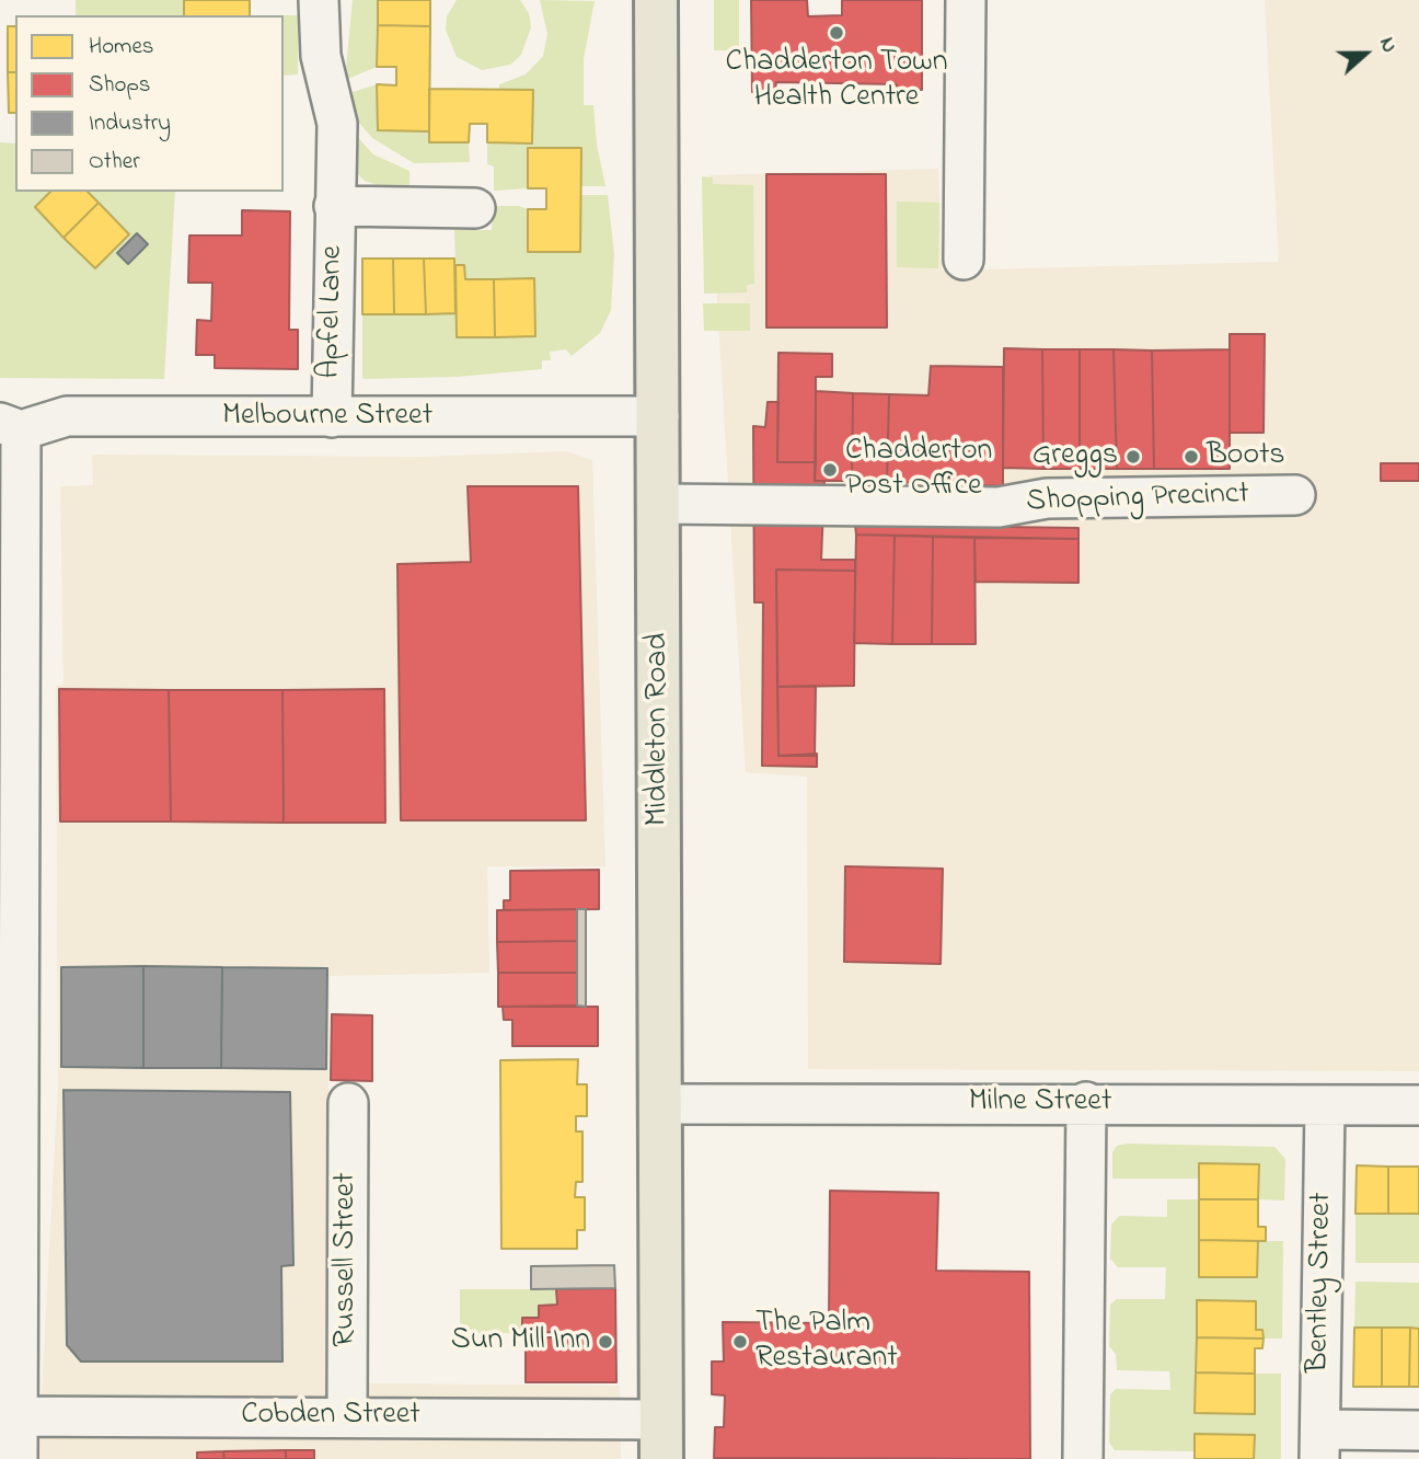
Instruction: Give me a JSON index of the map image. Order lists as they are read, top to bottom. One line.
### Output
{"streets":{"main road":["Middleton Road"],"street":["Apfel Lane","Melbourne Street","Shopping Precinct","Milne Street","Russell Street","Bentley Street","Cobden Street"]},"crossings":[["Apfel Lane","Melbourne Street"],["Melbourne Street","Middleton Road"],["Shopping Precinct","Middleton Road"],["Middleton Road","Milne Street"],["Middleton Road","Cobden Street"],["Milne Street","Bentley Street"],["Russell Street","Cobden Street"]],"places":["Chadderton Town Health Centre","Greggs","Boots","Chadderton Post Office","Sun Mill Inn","The Palm Restaurant"],"legend":["Homes","Shops","Industry","Other"],"north":"right"}
